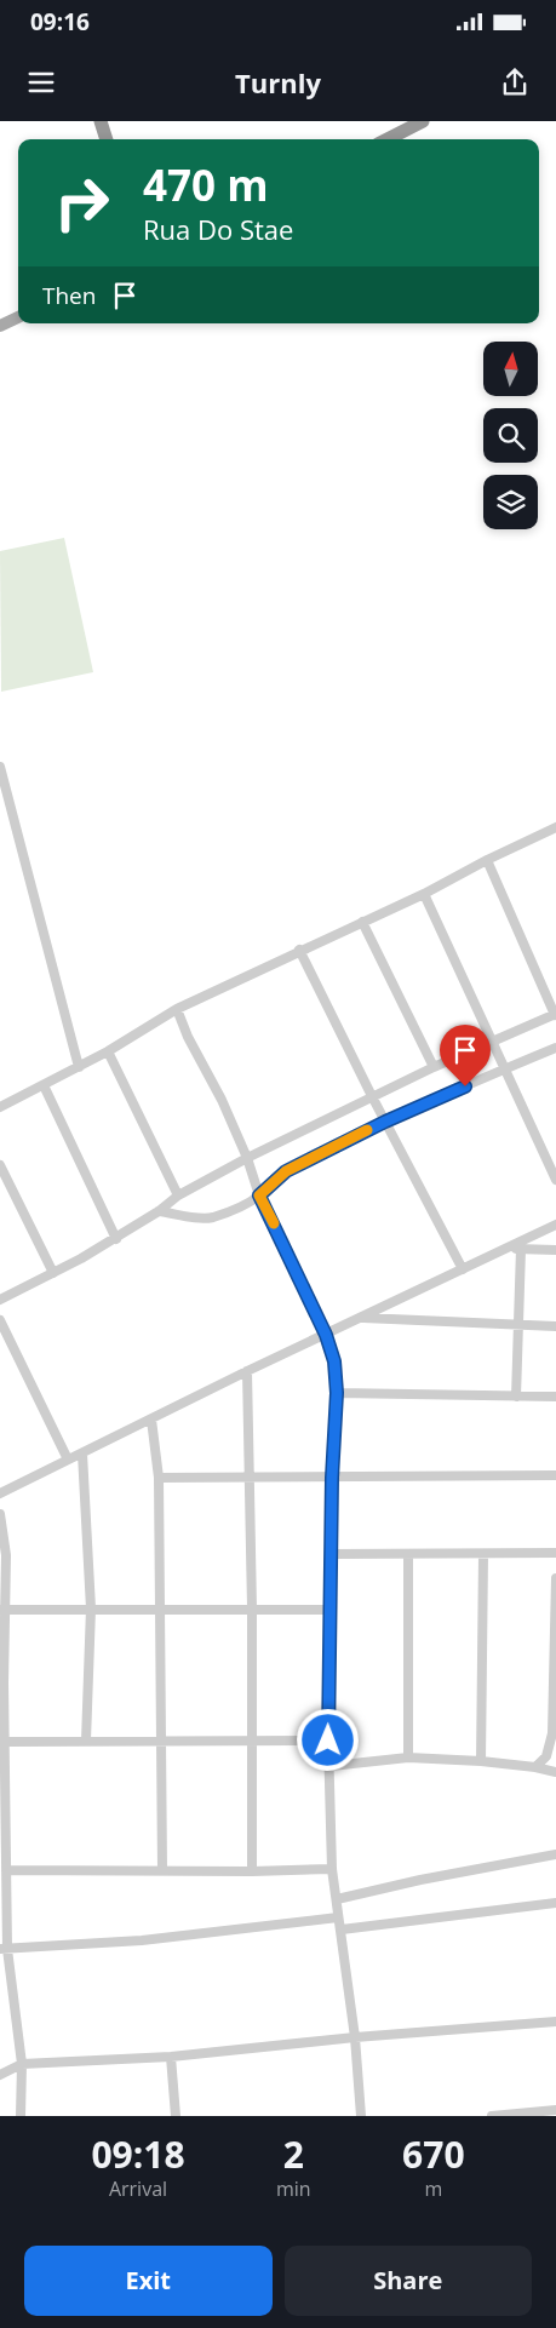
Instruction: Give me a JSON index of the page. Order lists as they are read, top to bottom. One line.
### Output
{"north":"top","page":{"status":"09:16","header":"Turnly","turn":["470 m","Rua Do Stae"],"then":"Then","eta":["09:18","Arrival","2","min","670","m"],"buttons":["Exit","Share"]}}
